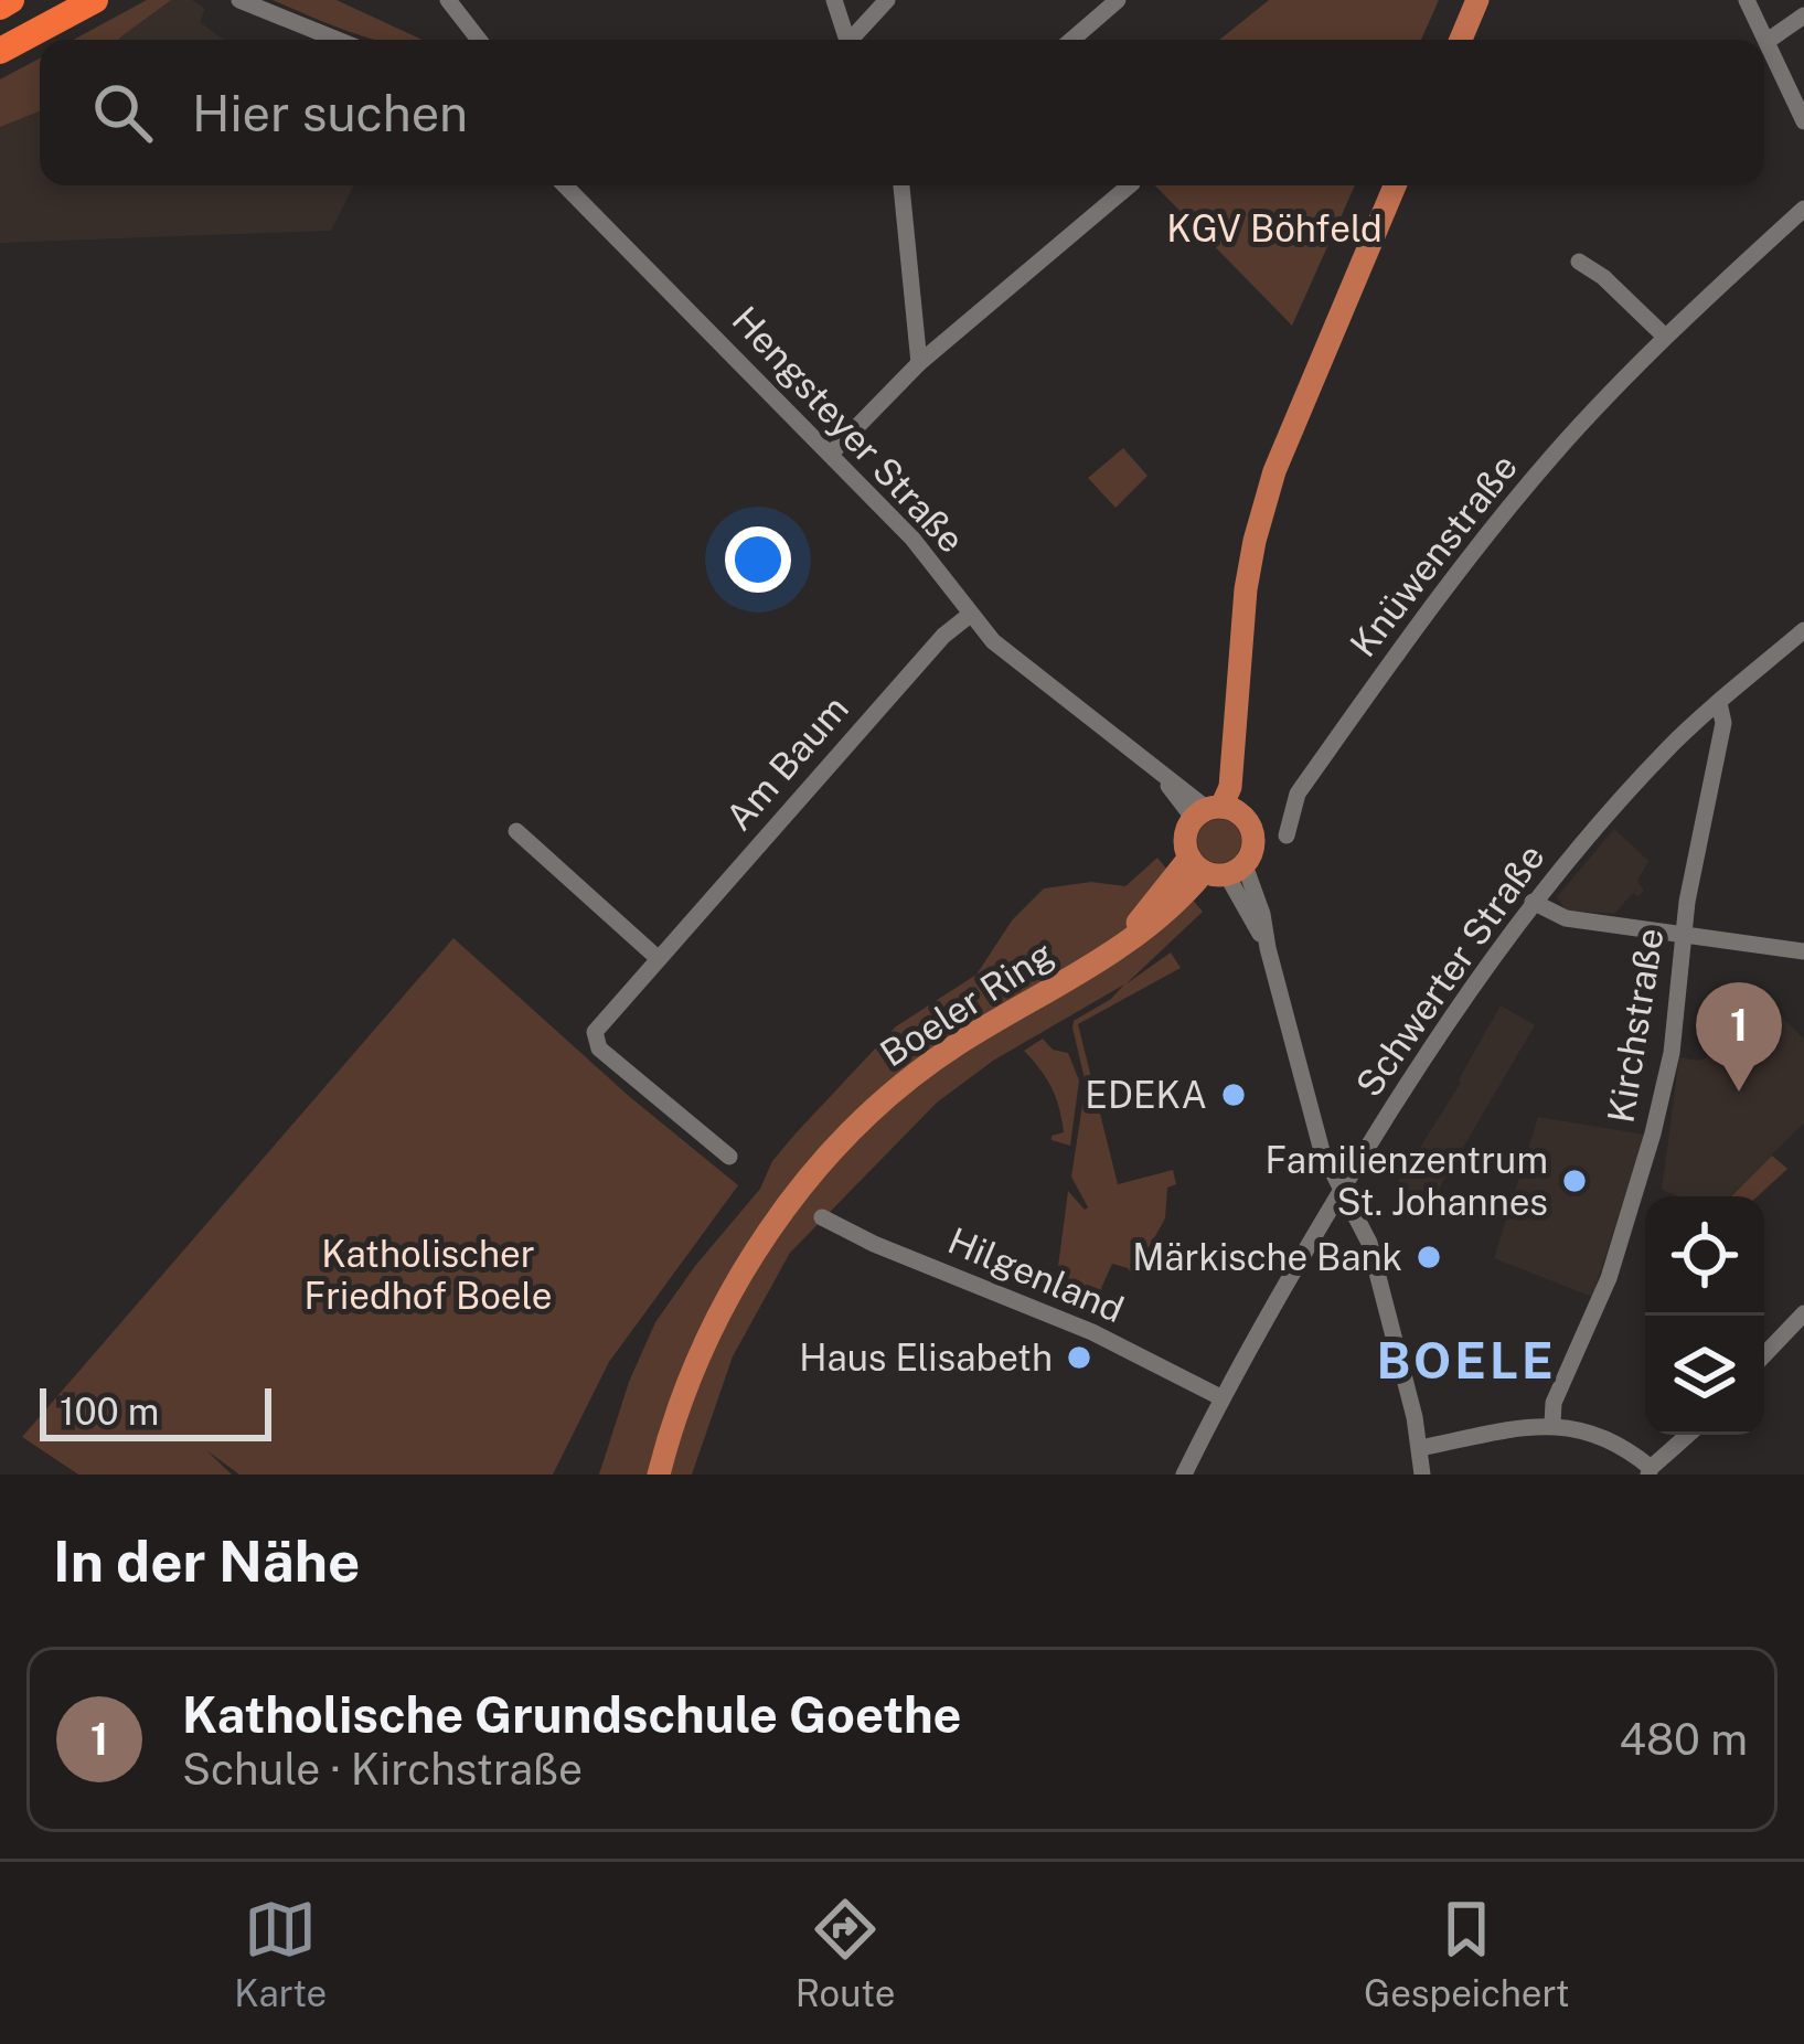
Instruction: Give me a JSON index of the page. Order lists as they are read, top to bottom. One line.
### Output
{"streets":{"main road":["Boeler Ring"],"street":["Hengsteyer Straße","Knüwenstraße","Am Baum","Schwerter Straße","Kirchstraße","Hilgenland"]},"crossings":[["Hengsteyer Straße","Am Baum"],["Schwerter Straße","Kirchstraße"],["Schwerter Straße","Hilgenland"]],"districts":["BOELE"],"parks":["KGV Böhfeld","Katholischer Friedhof Boele"],"places":["EDEKA","Familienzentrum St. Johannes","Märkische Bank","Haus Elisabeth"],"scale_bar":"100 m","page":{"search":"Hier suchen","pins":"1","scale":"100 m","heading":"In der Nähe","list":[{"mark":"1","name":"Katholische Grundschule Goethe","note":"Schule · Kirchstraße","value":"480 m"}],"nav":["Karte","Route","Gespeichert"]}}
